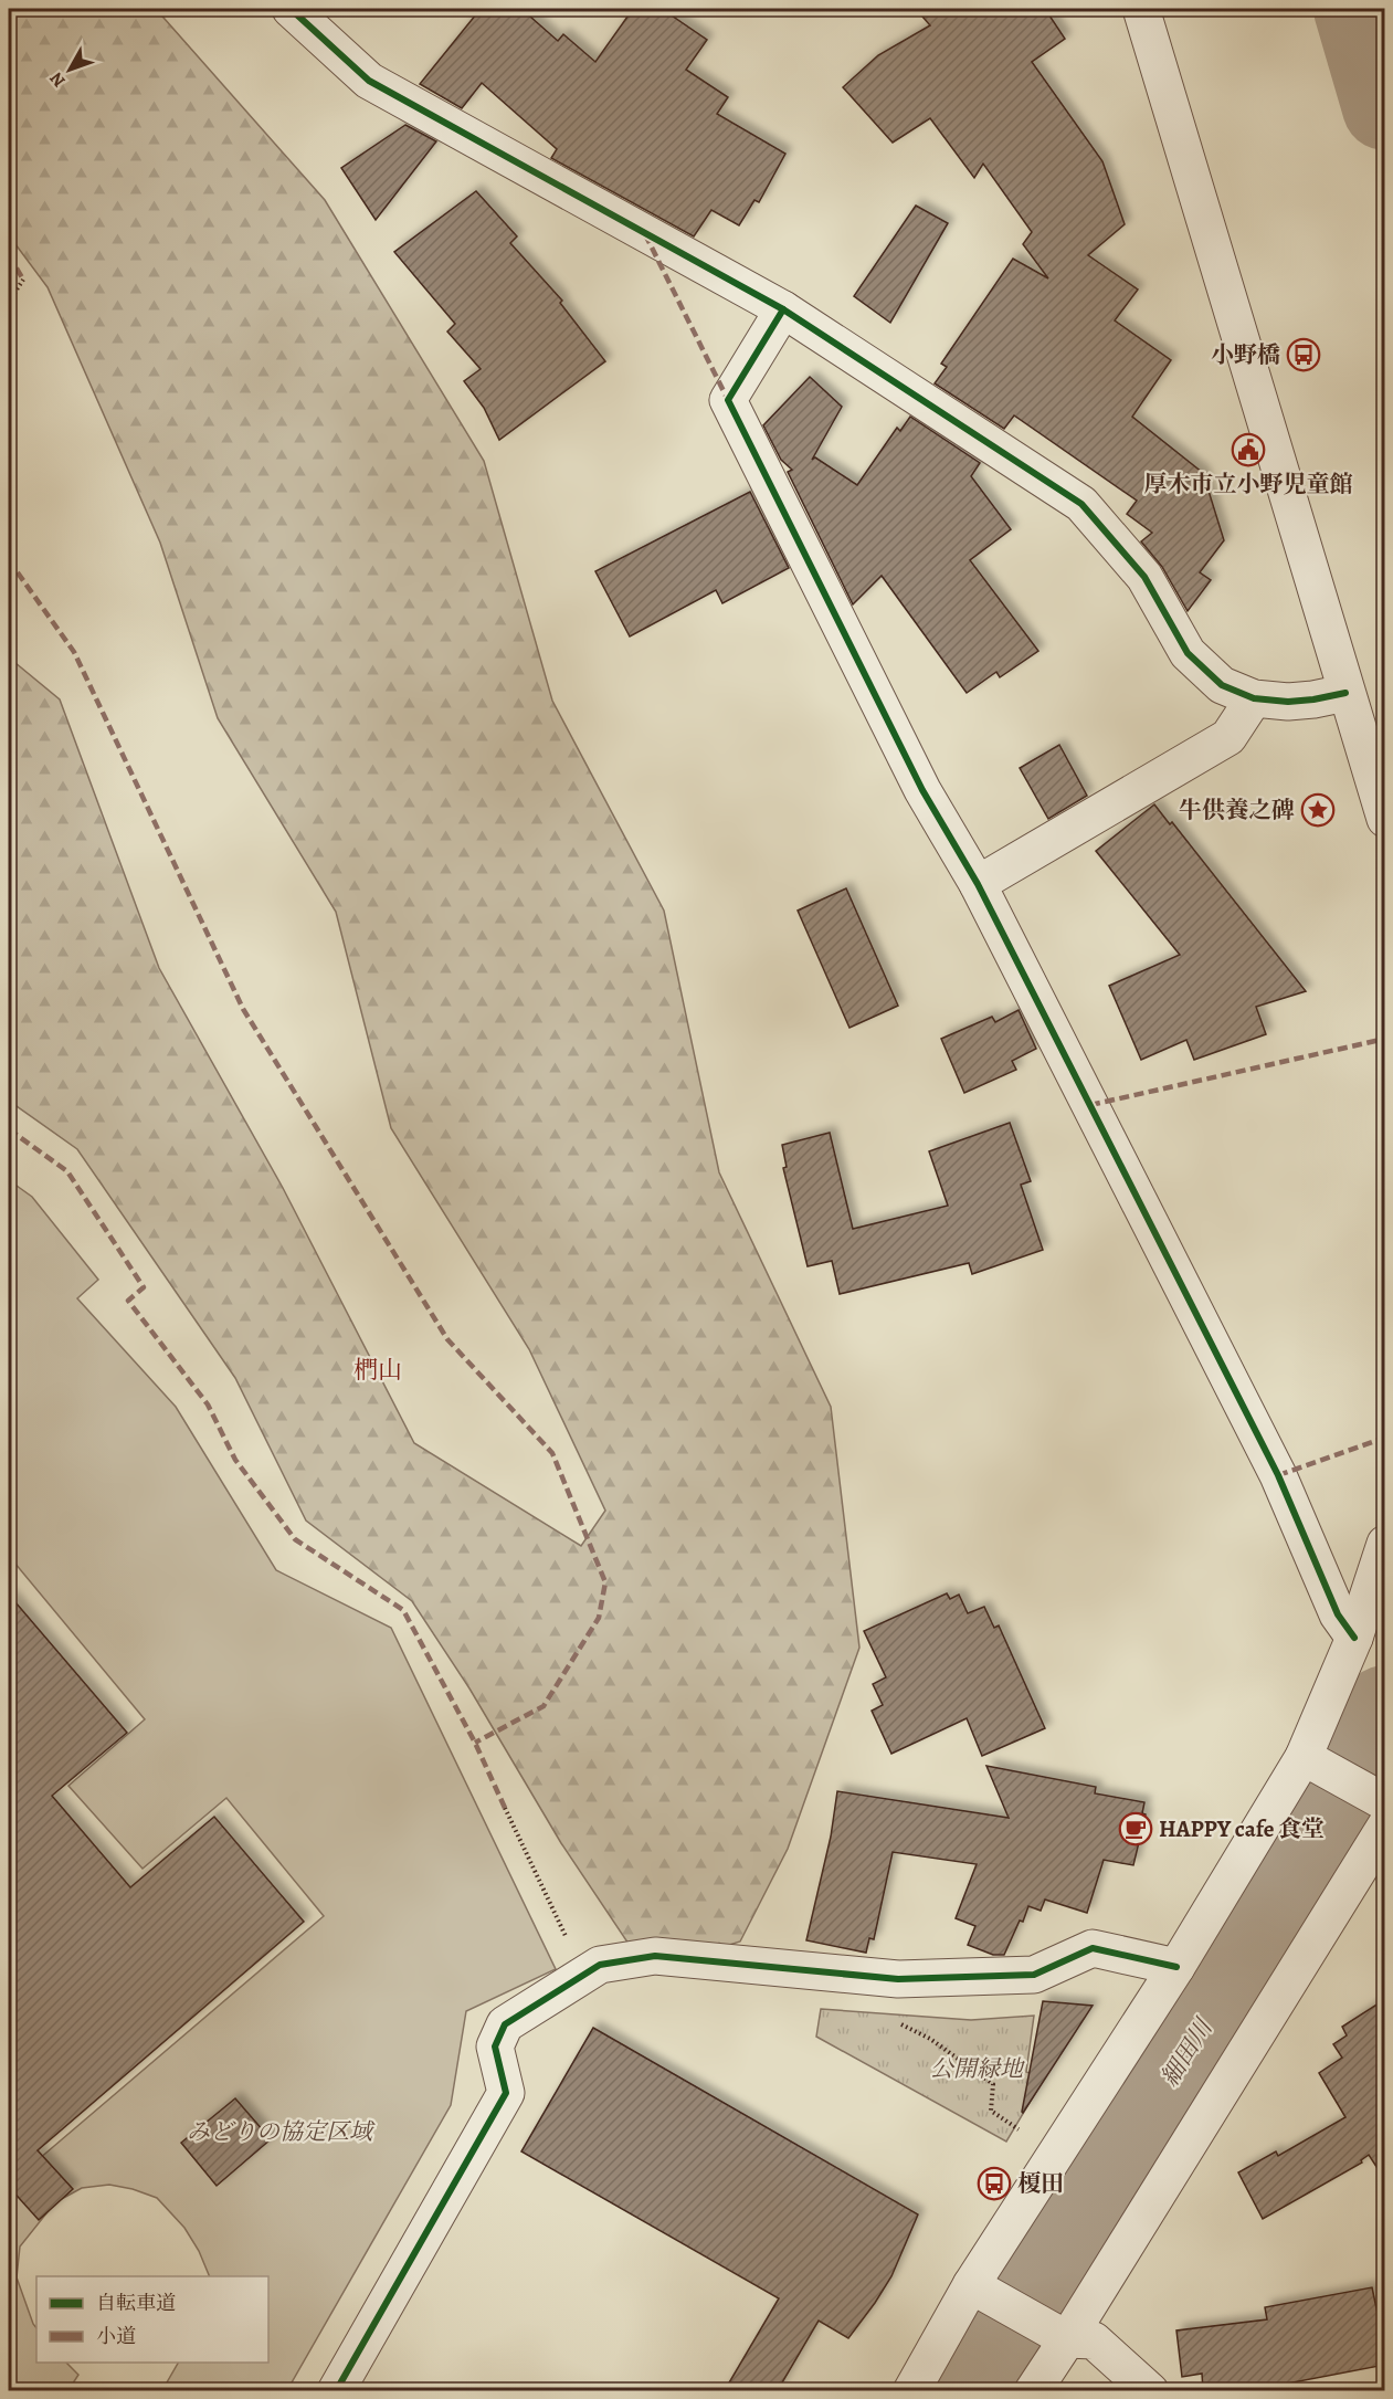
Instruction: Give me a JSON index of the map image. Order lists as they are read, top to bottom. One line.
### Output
{"districts":["椚山"],"water":["細田川"],"parks":["公開緑地","みどりの協定区域"],"places":{"bus stop":["小野橋","榎田"],"public building":["厚木市立小野児童館"],"place":["牛供養之碑"],"cafe":["HAPPY cafe 食堂"]},"legend":["自転車道","小道"],"north":"bottom left"}
